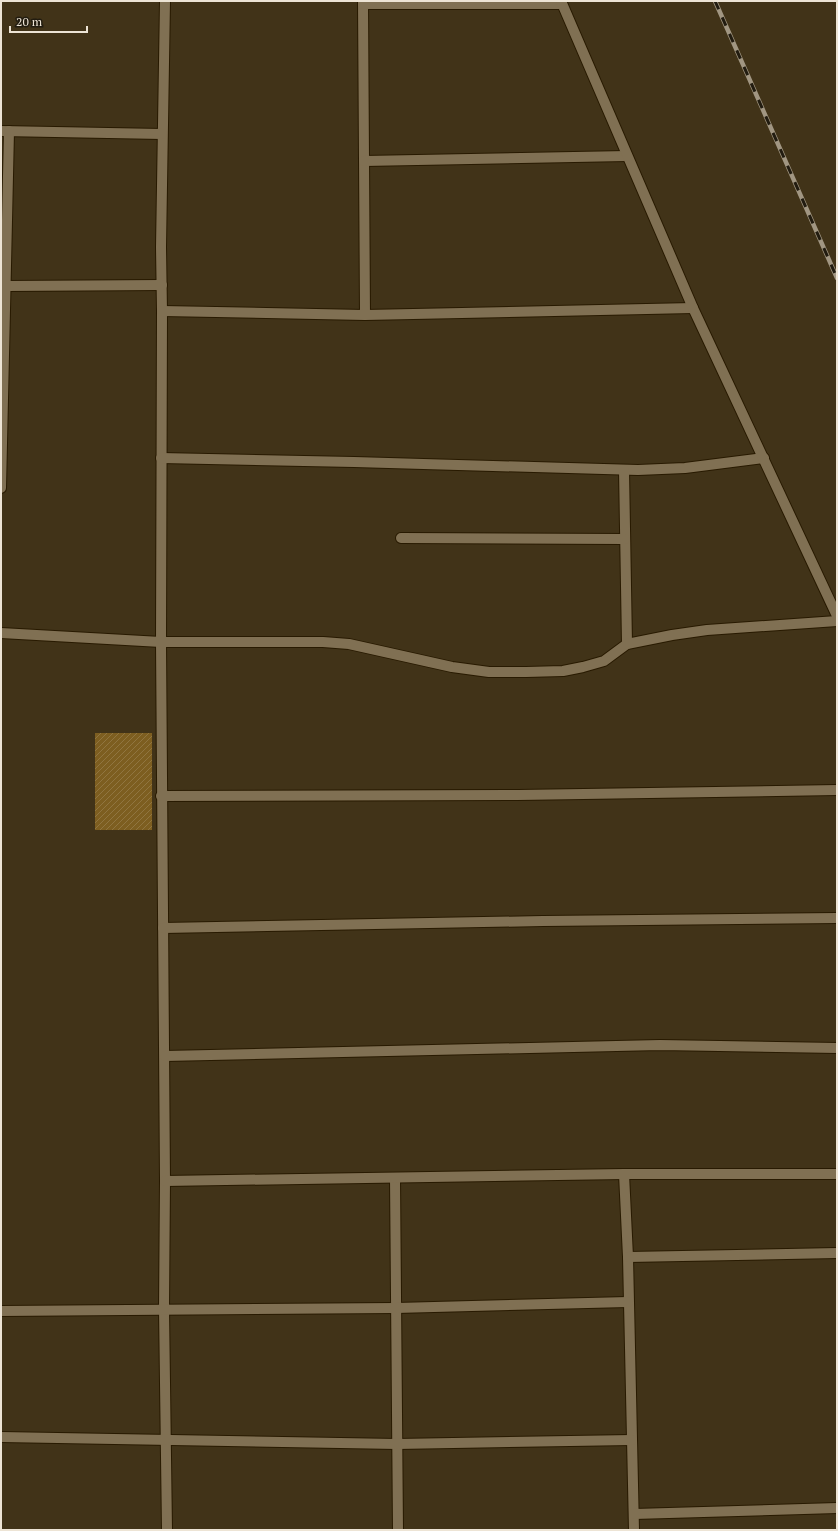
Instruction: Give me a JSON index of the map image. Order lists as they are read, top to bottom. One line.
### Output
{"scale_bar":"20 m"}
